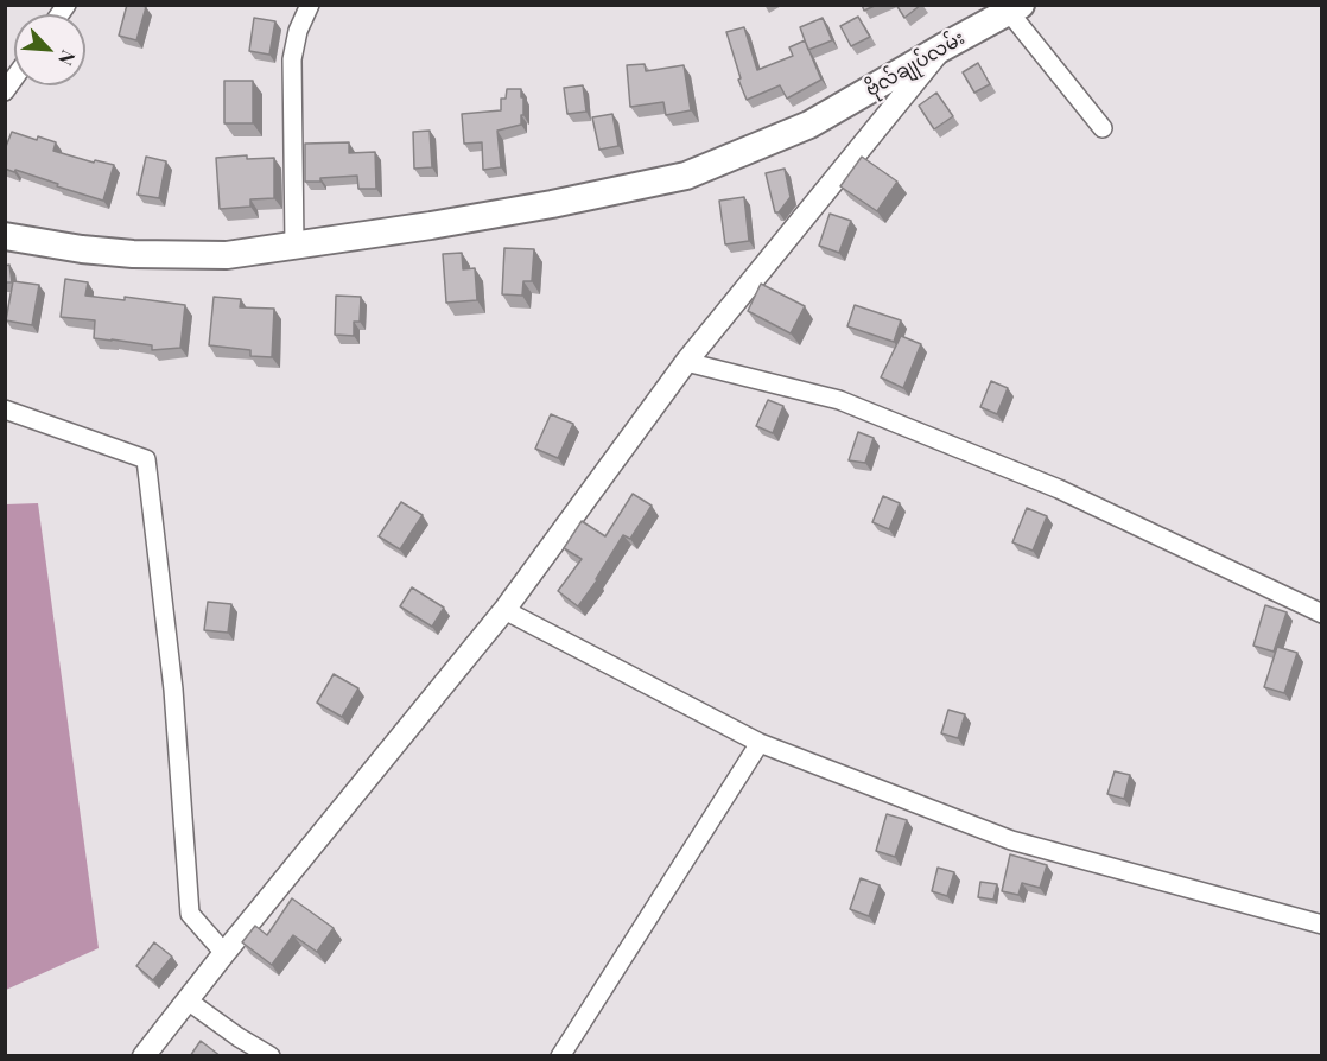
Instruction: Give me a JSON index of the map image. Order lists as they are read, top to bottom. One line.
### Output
{"streets":{"main road":["ဗိုလ်ချုပ်လမ်း"]},"north":"bottom right"}
